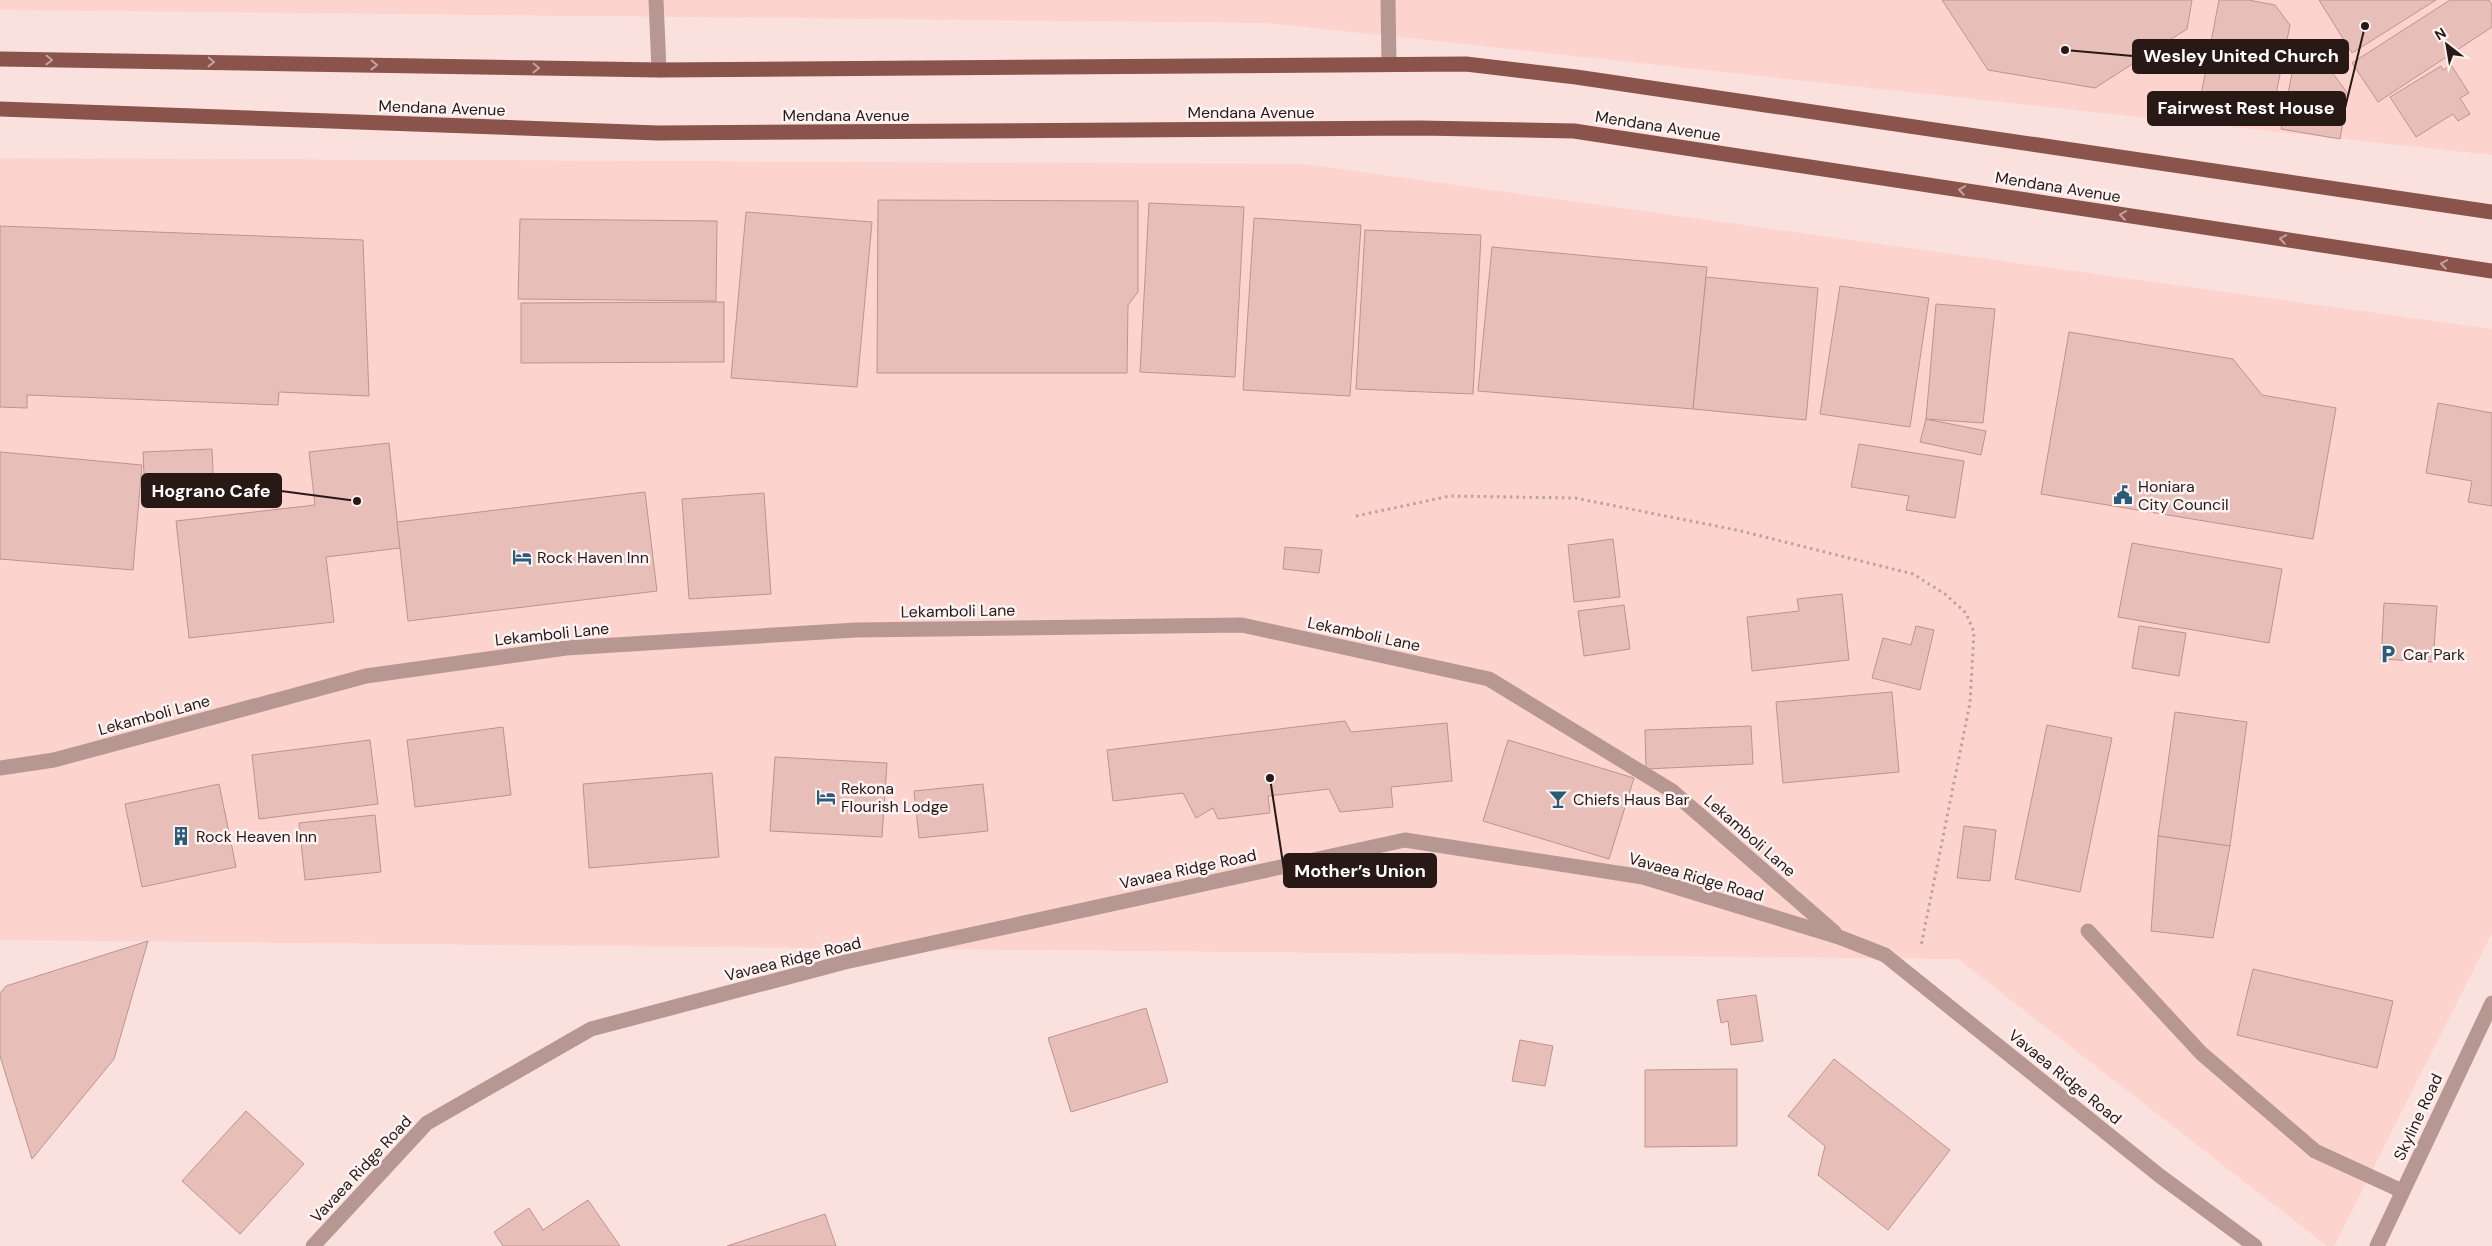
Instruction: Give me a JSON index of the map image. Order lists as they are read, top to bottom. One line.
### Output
{"streets":{"main road":["Mendana Avenue"],"street":["Lekamboli Lane","Vavaea Ridge Road","Skyline Road"]},"crossings":[["Lekamboli Lane","Vavaea Ridge Road"]],"places":{"other":["Fairwest Rest House","Wesley United Church","Hograno Cafe","Mother’s Union"],"public building":["Honiara City Council"],"hotel":["Rock Haven Inn","Rekona Flourish Lodge"],"parking":["Car Park"],"bar":["Chiefs Haus Bar"],"building":["Rock Heaven Inn"]},"north":"top left"}
